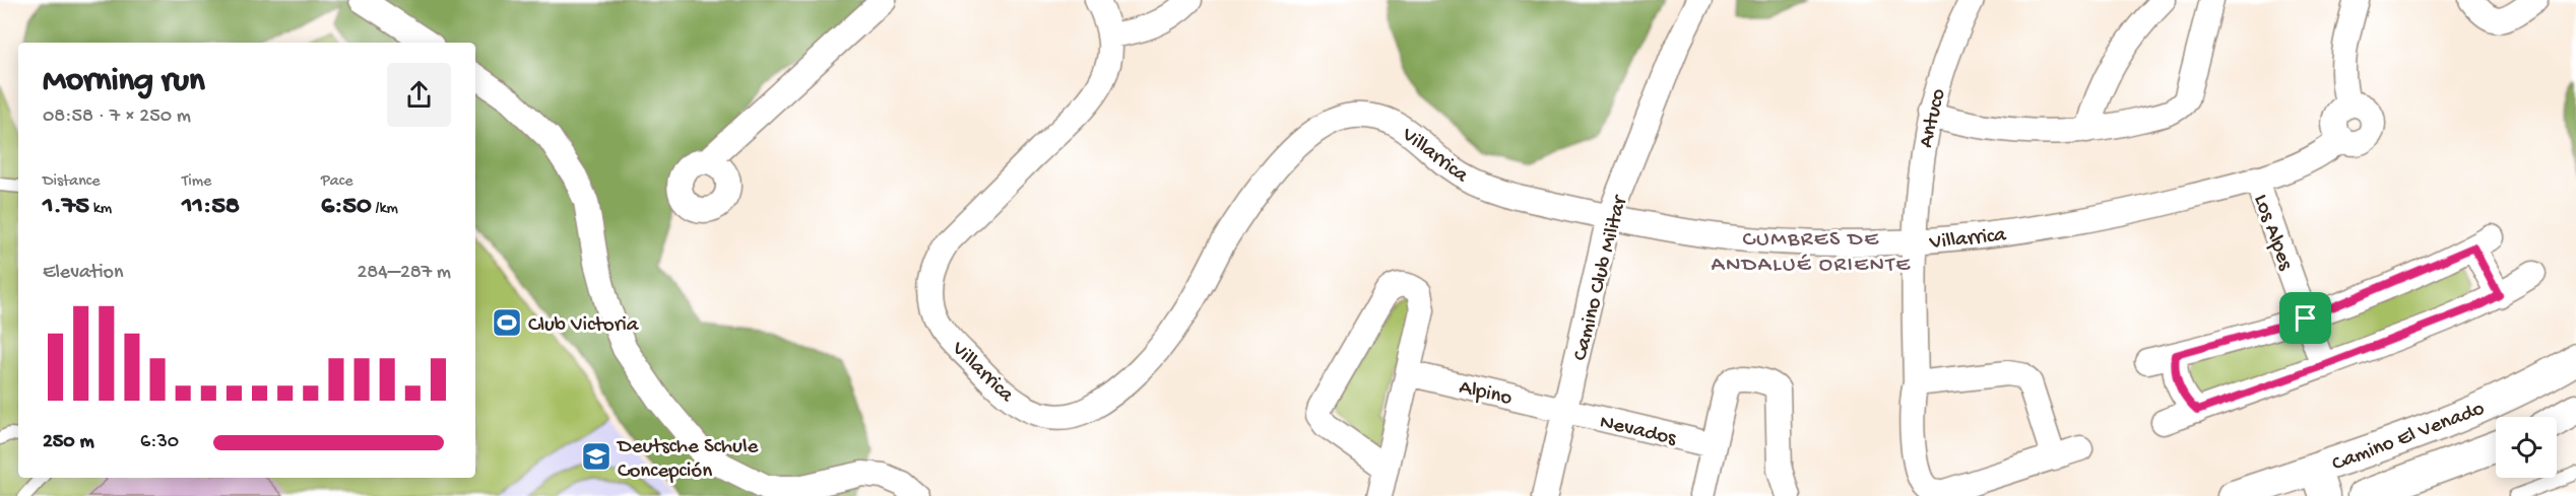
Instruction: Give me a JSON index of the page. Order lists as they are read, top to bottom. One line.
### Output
{"streets":{"street":["Antuco","Villarrica","Los Alpes","Camino Club Militar","Alpino","Nevados","Camino El Venado"]},"crossings":[["Antuco","Villarrica"],["Villarrica","Los Alpes"],["Villarrica","Camino Club Militar"],["Camino Club Militar","Alpino"],["Camino Club Militar","Nevados"],["Alpino","Nevados"]],"districts":["CUMBRES DE ANDALUÉ ORIENTE"],"places":{"sports":["Club Victoria"],"school or university":["Deutsche Schule Concepción"]},"page":{"heading":["Morning run","08:58 · 7 × 250 m"],"stats":[["Distance","1.75 km"],["Time","11:58"],["Pace","6:50 /km"]],"chart":["Elevation","284–287 m"],"list":[{"name":"250 m","note":"6:30"}]}}
